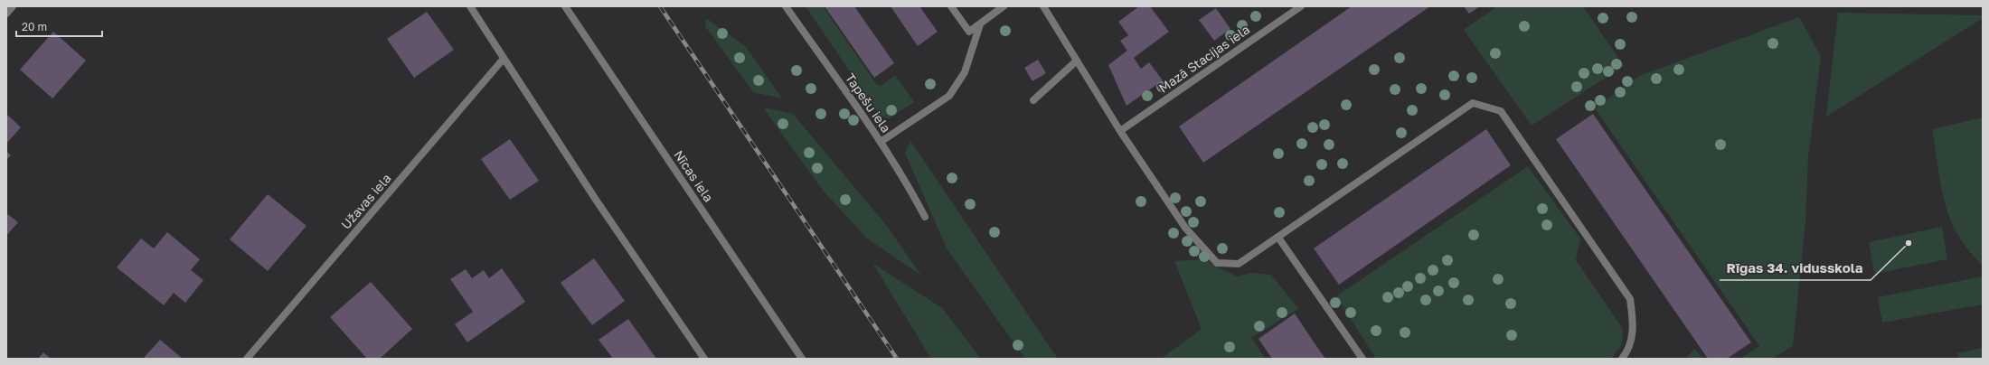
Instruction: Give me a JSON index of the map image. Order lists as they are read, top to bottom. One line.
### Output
{"streets":{"street":["Mazā Stacijas iela","Tapešu iela","Nīcas iela","Užavas iela"]},"places":["Rīgas 34. vidusskola"],"scale_bar":"20 m"}
